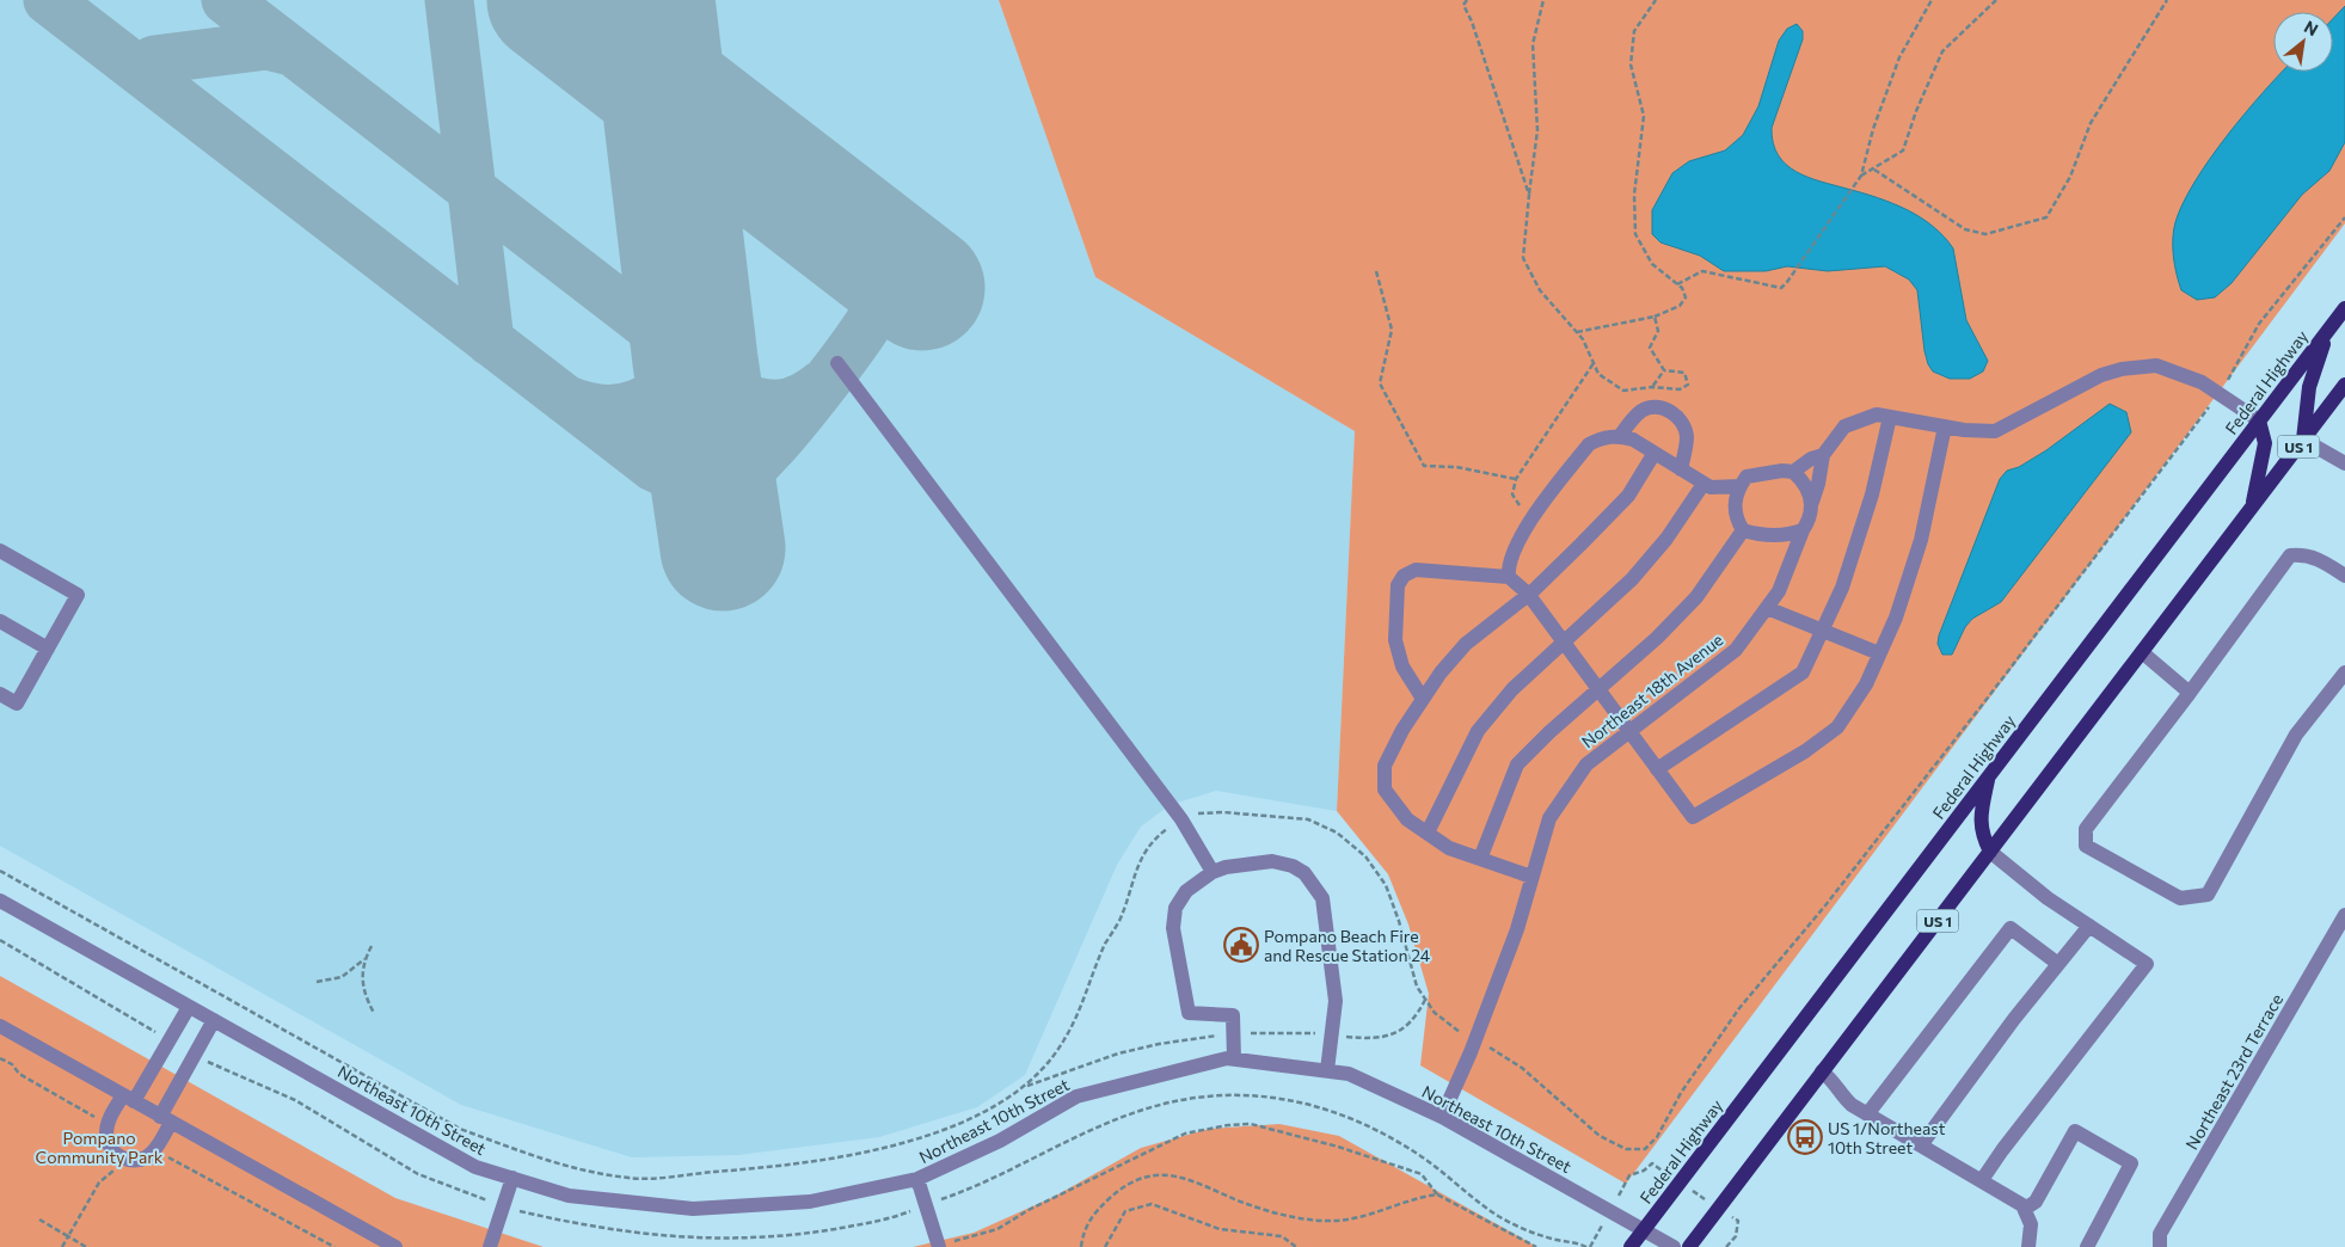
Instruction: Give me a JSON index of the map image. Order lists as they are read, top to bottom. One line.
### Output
{"streets":{"main road":["Federal Highway","US 1"],"street":["Northeast 18th Avenue","Northeast 23rd Terrace","Northeast 10th Street"]},"crossings":[["Federal Highway","Northeast 10th Street"],["Northeast 18th Avenue","Northeast 10th Street"]],"parks":["Pompano Community Park"],"places":{"public building":["Pompano Beach Fire and Rescue Station 24"],"bus stop":["US 1/Northeast 10th Street"]},"north":"top right"}
